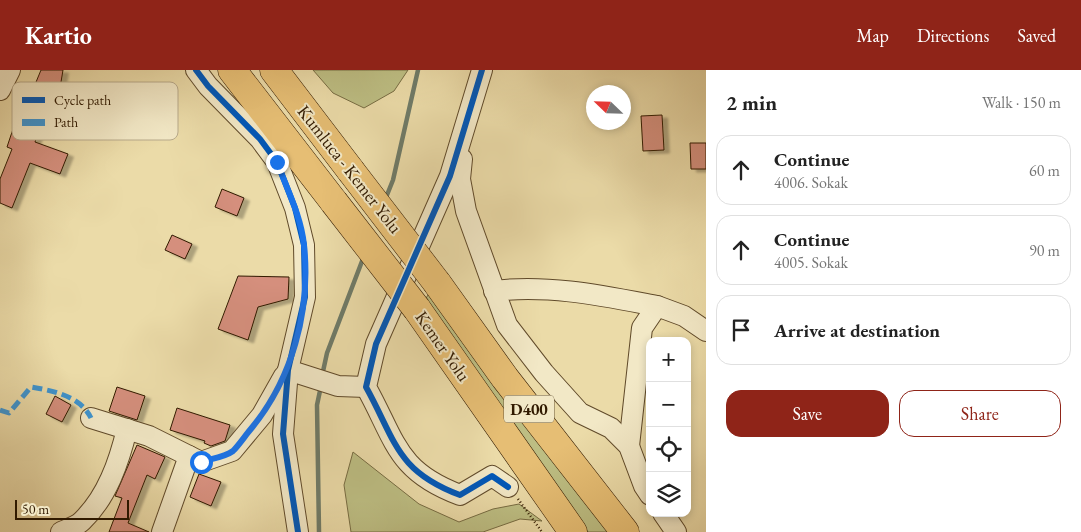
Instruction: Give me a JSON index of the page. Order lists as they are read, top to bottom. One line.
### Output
{"streets":{"highway":["Kumluca - Kemer Yolu","Kemer Yolu","D400"]},"legend":["Cycle path","Path"],"scale_bar":"50 m","north":"top left","page":{"header":"Kartio","nav":["Map","Directions","Saved"],"heading":["2 min","Walk · 150 m"],"list":[["Continue","4006. Sokak","60 m"],["Continue","4005. Sokak","90 m"],"Arrive at destination"],"map_buttons":["+","−"],"buttons":["Save","Share"],"scale":"50 m"}}
